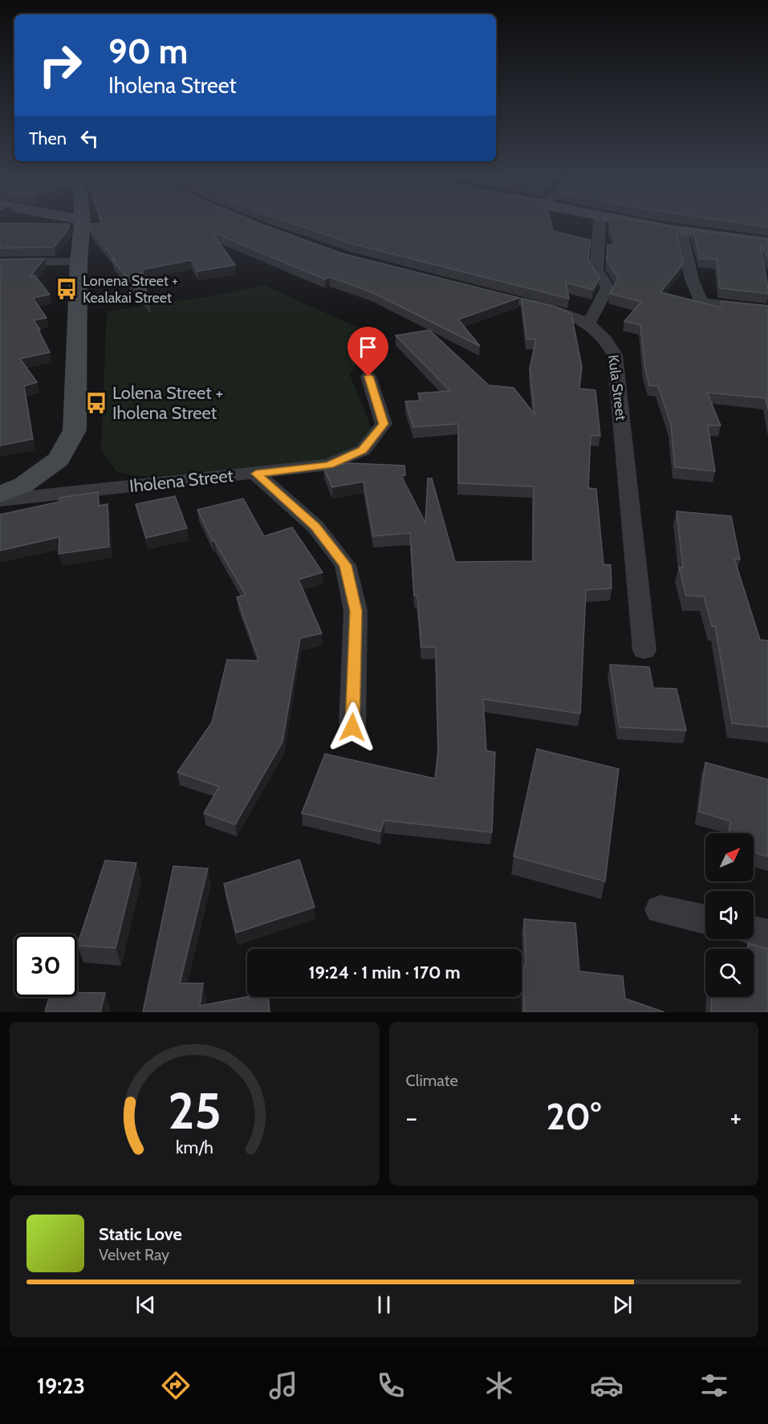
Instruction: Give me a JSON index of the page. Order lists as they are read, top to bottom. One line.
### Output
{"streets":{"street":["Kula Street","Iholena Street"]},"places":{"bus stop":["Lonena Street + Kealakai Street","Lolena Street + Iholena Street"]},"north":"top right","page":{"turn":["90 m","Iholena Street"],"then":"Then","limit":"30","trip":"19:24 · 1 min · 170 m","tile":"Climate","heat":["−","20°","+"],"song":["Static Love","Velvet Ray"],"tabs":"19:23","gauge":["25","km/h"]}}
